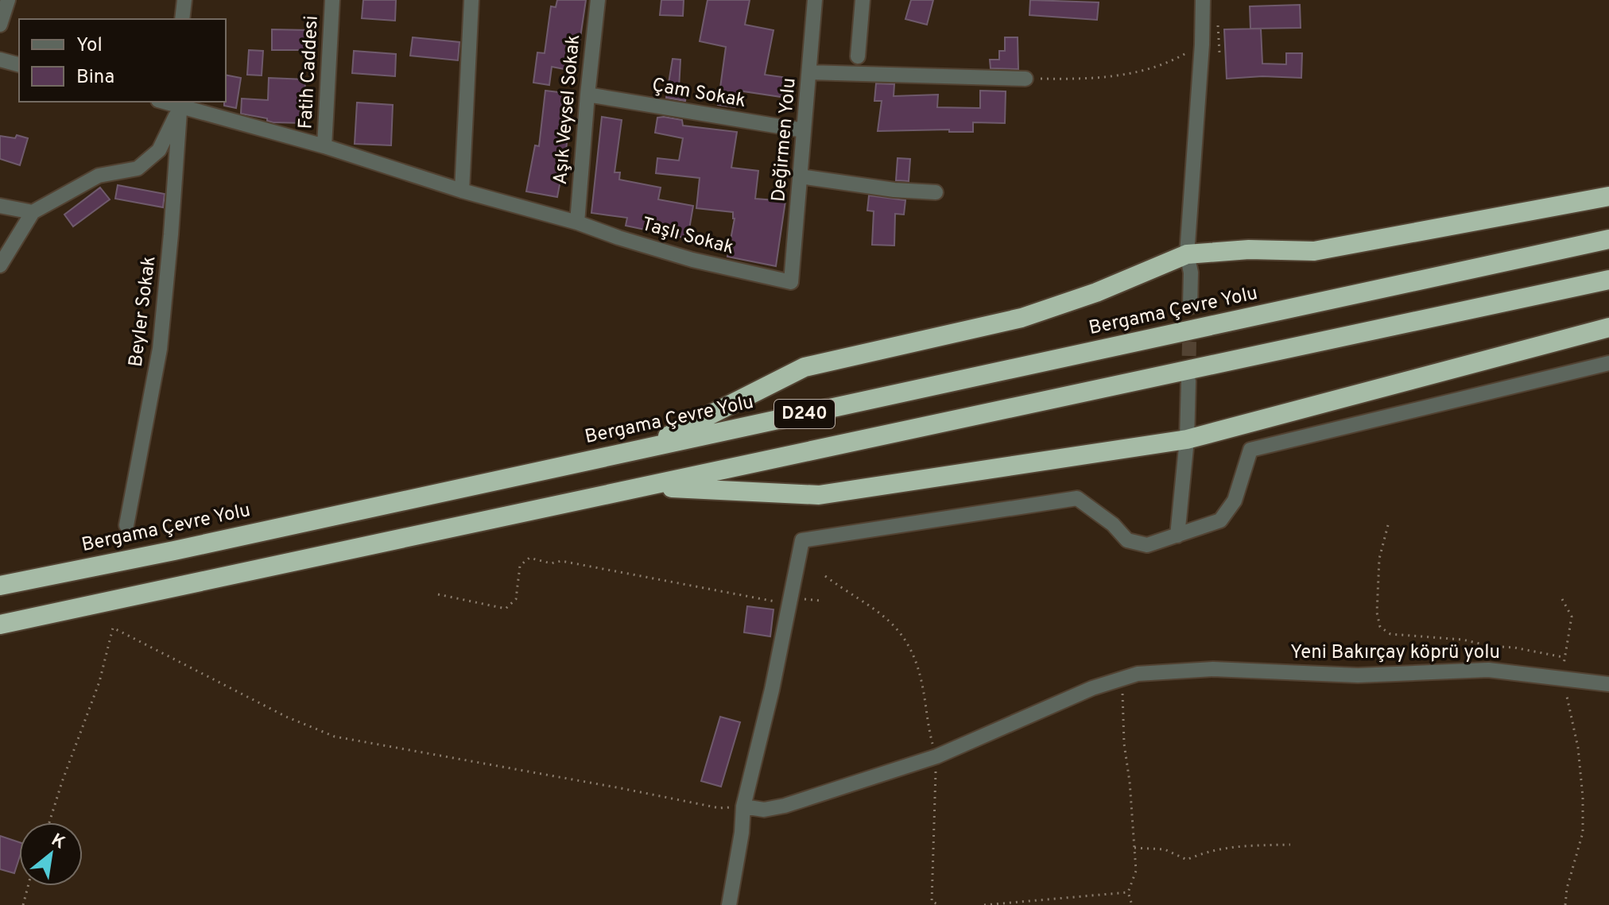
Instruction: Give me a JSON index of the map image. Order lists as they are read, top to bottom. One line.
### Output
{"streets":{"highway":["Bergama Çevre Yolu","D240"],"street":["Fatih Caddesi","Çam Sokak","Aşık Veysel Sokak","Değirmen Yolu","Taşlı Sokak","Beyler Sokak","Yeni Bakırçay köprü yolu"]},"crossings":[["Fatih Caddesi","Taşlı Sokak"],["Çam Sokak","Aşık Veysel Sokak"],["Çam Sokak","Değirmen Yolu"],["Aşık Veysel Sokak","Taşlı Sokak"],["Değirmen Yolu","Taşlı Sokak"],["Taşlı Sokak","Beyler Sokak"]],"legend":["Yol","Bina"],"north":"top right"}
